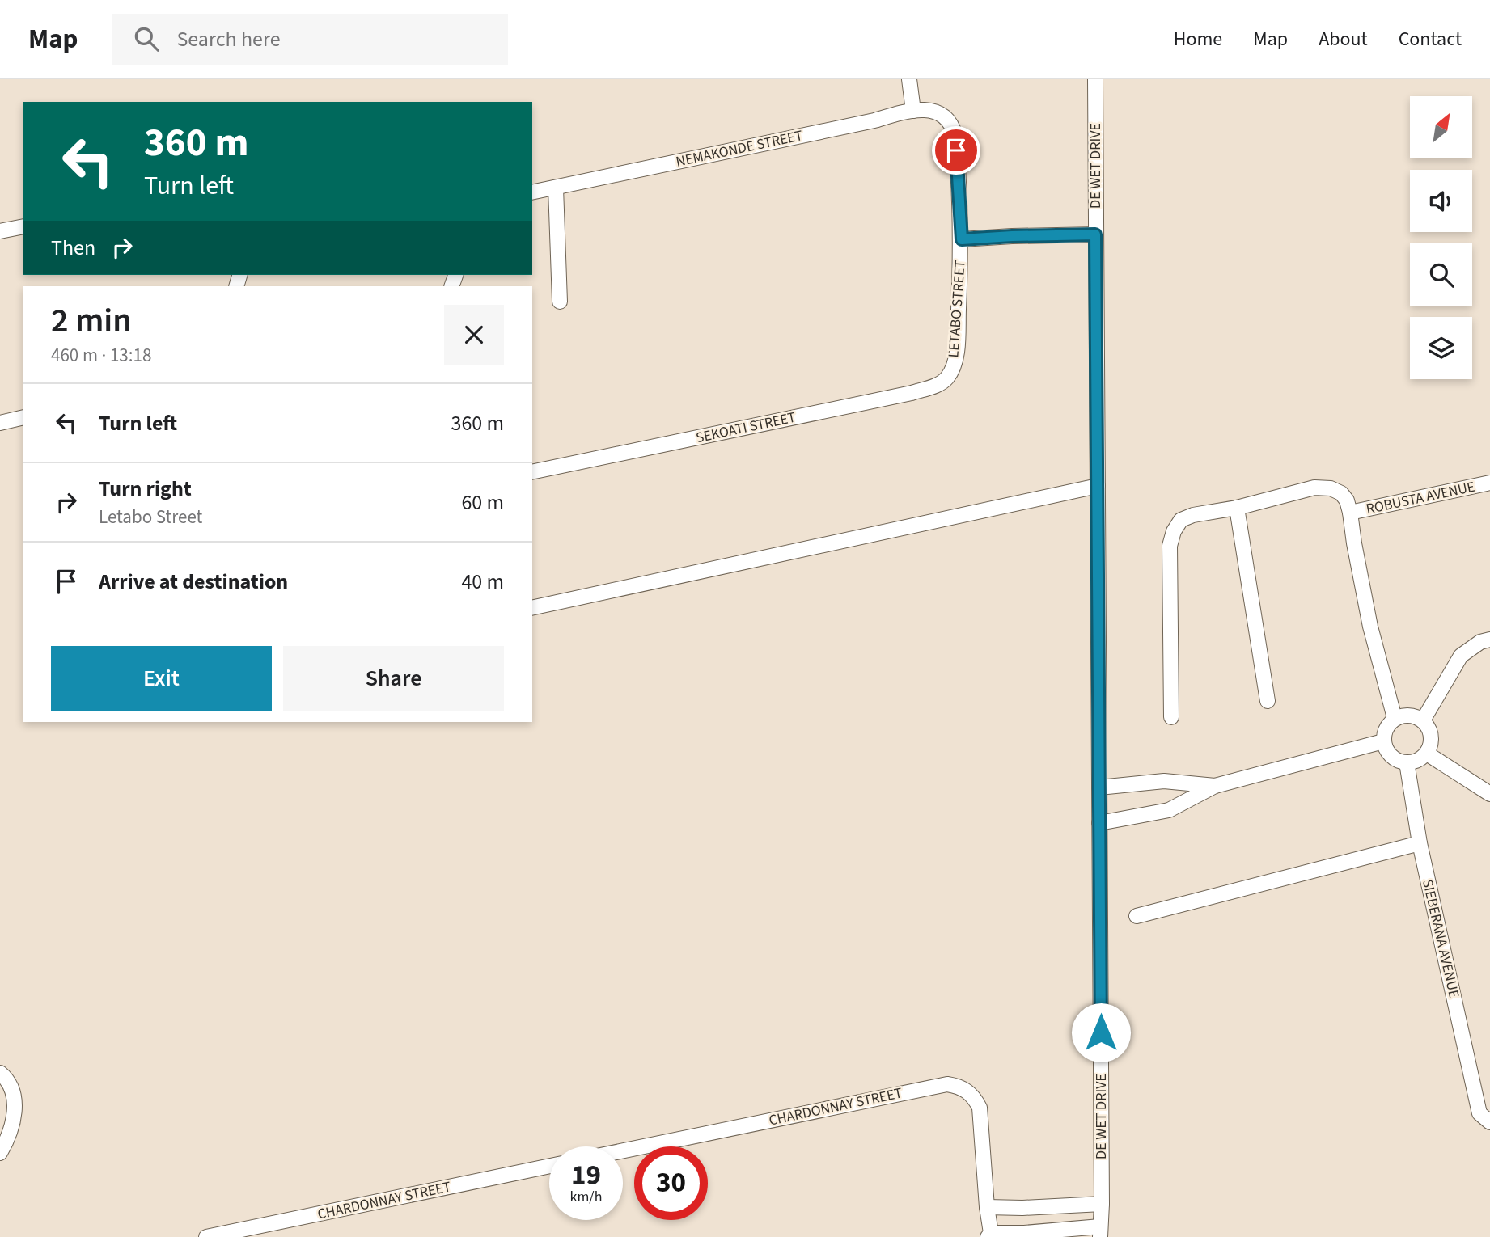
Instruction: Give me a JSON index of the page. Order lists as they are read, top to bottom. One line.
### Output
{"streets":{"street":["NEMAKONDE STREET","DE WET DRIVE","LETABO STREET","SEKOATI STREET","ROBUSTA AVENUE","SIEBERANA AVENUE","CHARDONNAY STREET"]},"crossings":[["NEMAKONDE STREET","LETABO STREET"],["LETABO STREET","SEKOATI STREET"]],"north":"top right","page":{"header":"Map","search":"Search here","nav":["Home","Map","About","Contact"],"turn":["360 m","Turn left"],"then":"Then","heading":["2 min","460 m · 13:18"],"list":[{"name":"Turn left","value":"360 m"},{"name":"Turn right","note":"Letabo Street","value":"60 m"},{"name":"Arrive at destination","value":"40 m"}],"buttons":["Exit","Share"],"speed":"19 km/h","limit":"30"}}
